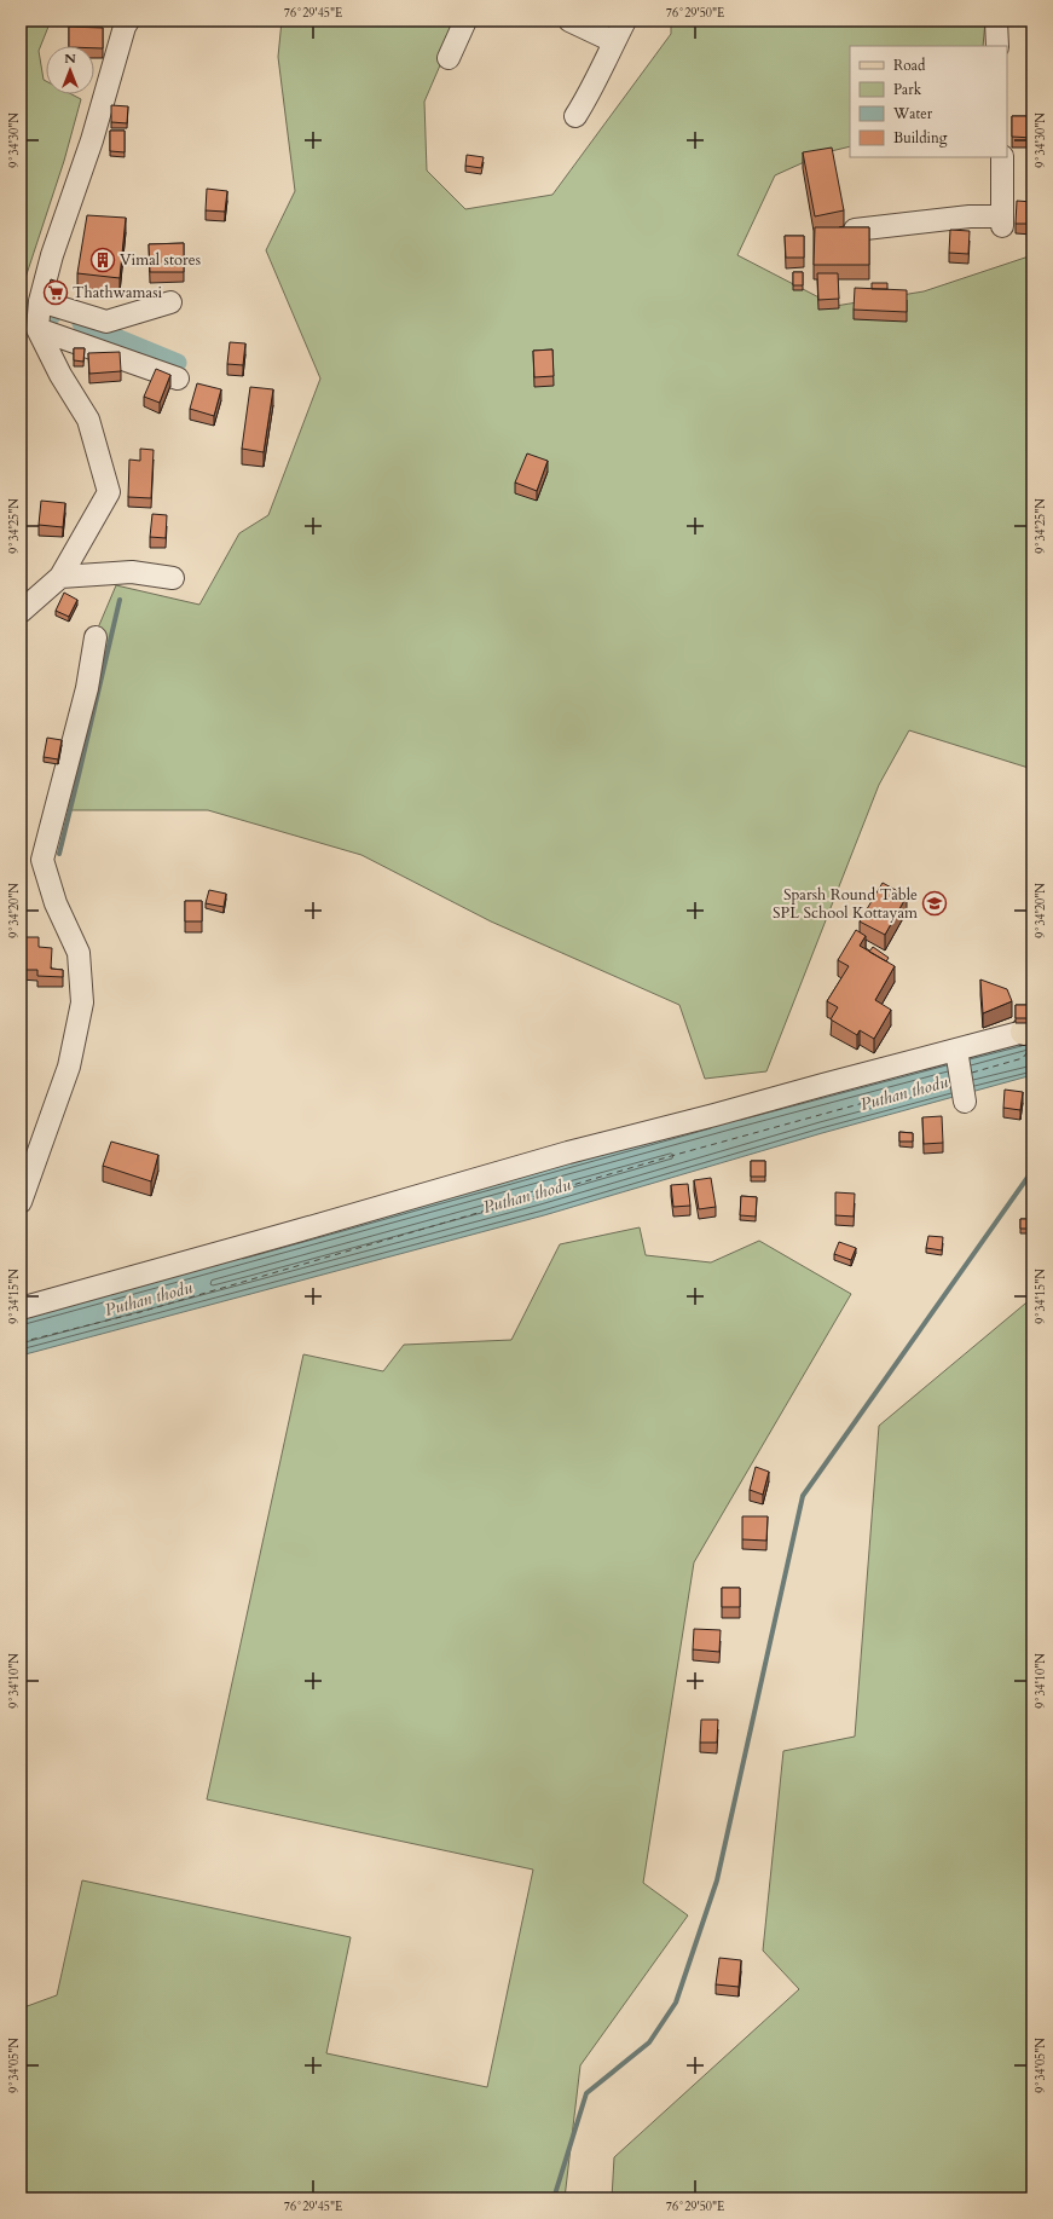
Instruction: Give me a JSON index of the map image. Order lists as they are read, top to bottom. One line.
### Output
{"water":["Puthan thodu"],"places":{"building":["Vimal stores"],"supermarket":["Thathwamasi"],"school or university":["Sparsh Round Table SPL School Kottayam"]},"legend":["Road","Park","Water","Building"],"north":"top","coordinates":["76°29'45\"E","76°29'50\"E","9°34'30\"N","9°34'25\"N","9°34'20\"N","9°34'15\"N","9°34'10\"N","9°34'05\"N"]}
